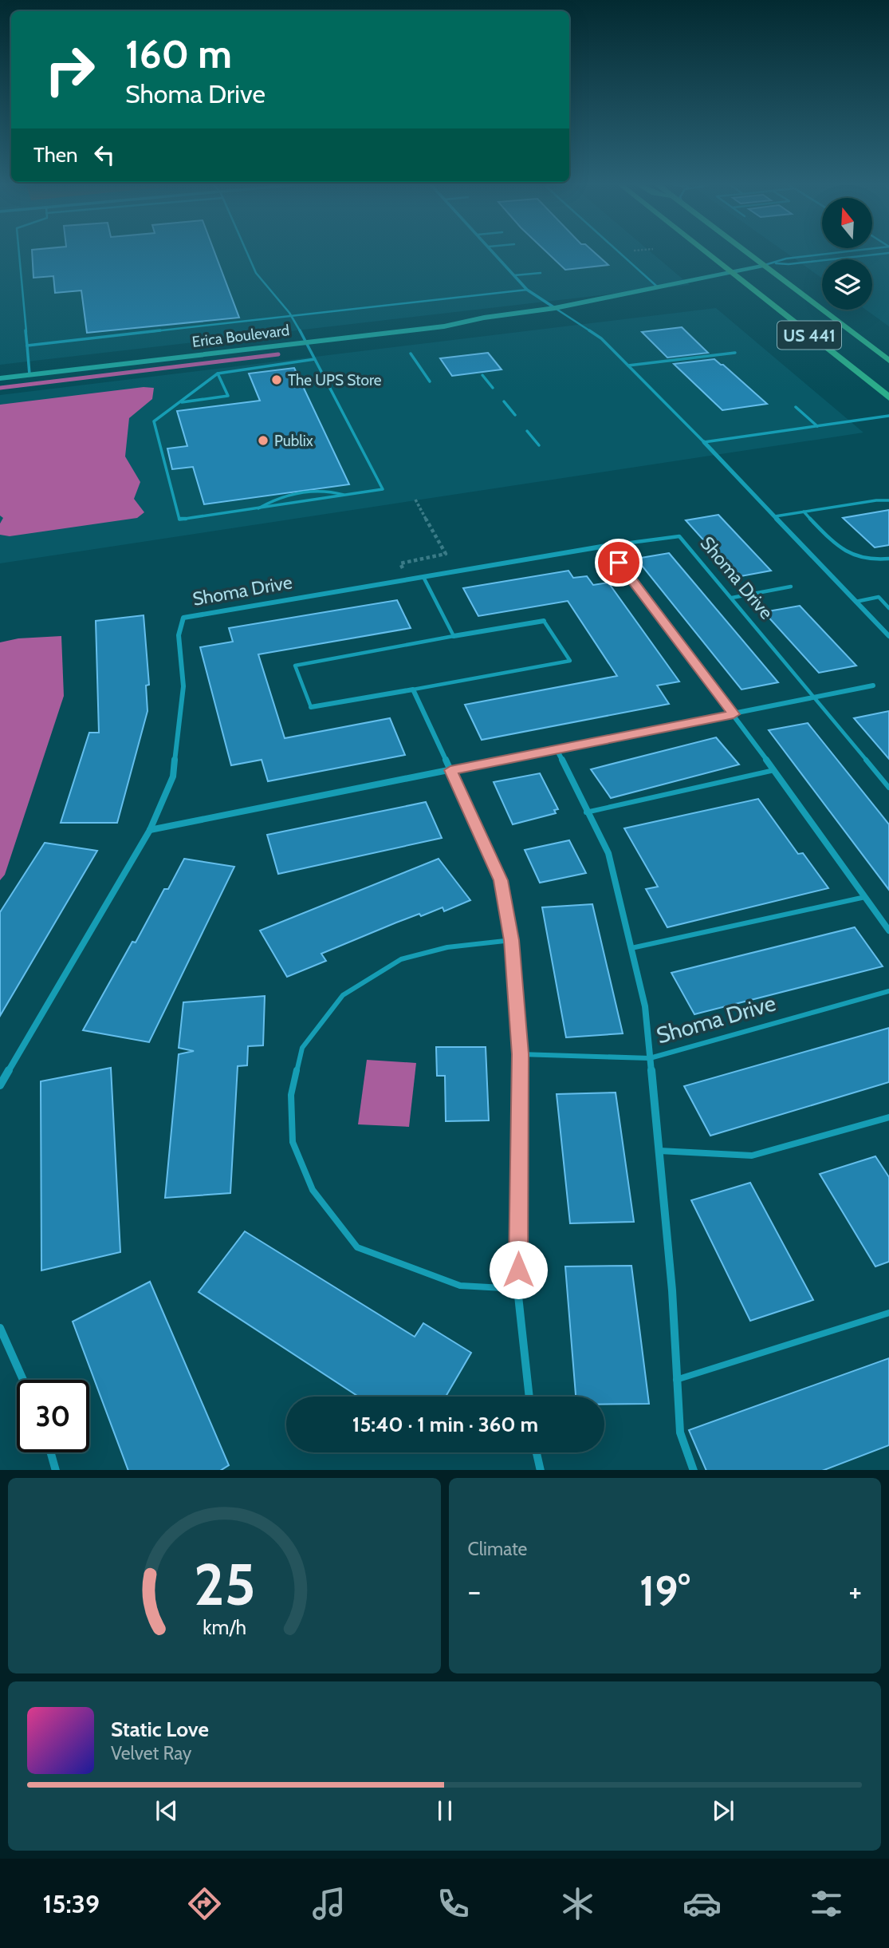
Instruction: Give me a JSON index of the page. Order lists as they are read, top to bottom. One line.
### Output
{"streets":{"main road":["US 441"],"street":["Erica Boulevard","Shoma Drive"]},"crossings":[["US 441","Erica Boulevard"]],"places":["The UPS Store","Publix"],"north":"top","page":{"turn":["160 m","Shoma Drive"],"then":"Then","limit":"30","trip":"15:40 · 1 min · 360 m","tile":"Climate","heat":["−","19°","+"],"song":["Static Love","Velvet Ray"],"tabs":"15:39","gauge":["25","km/h"]}}
